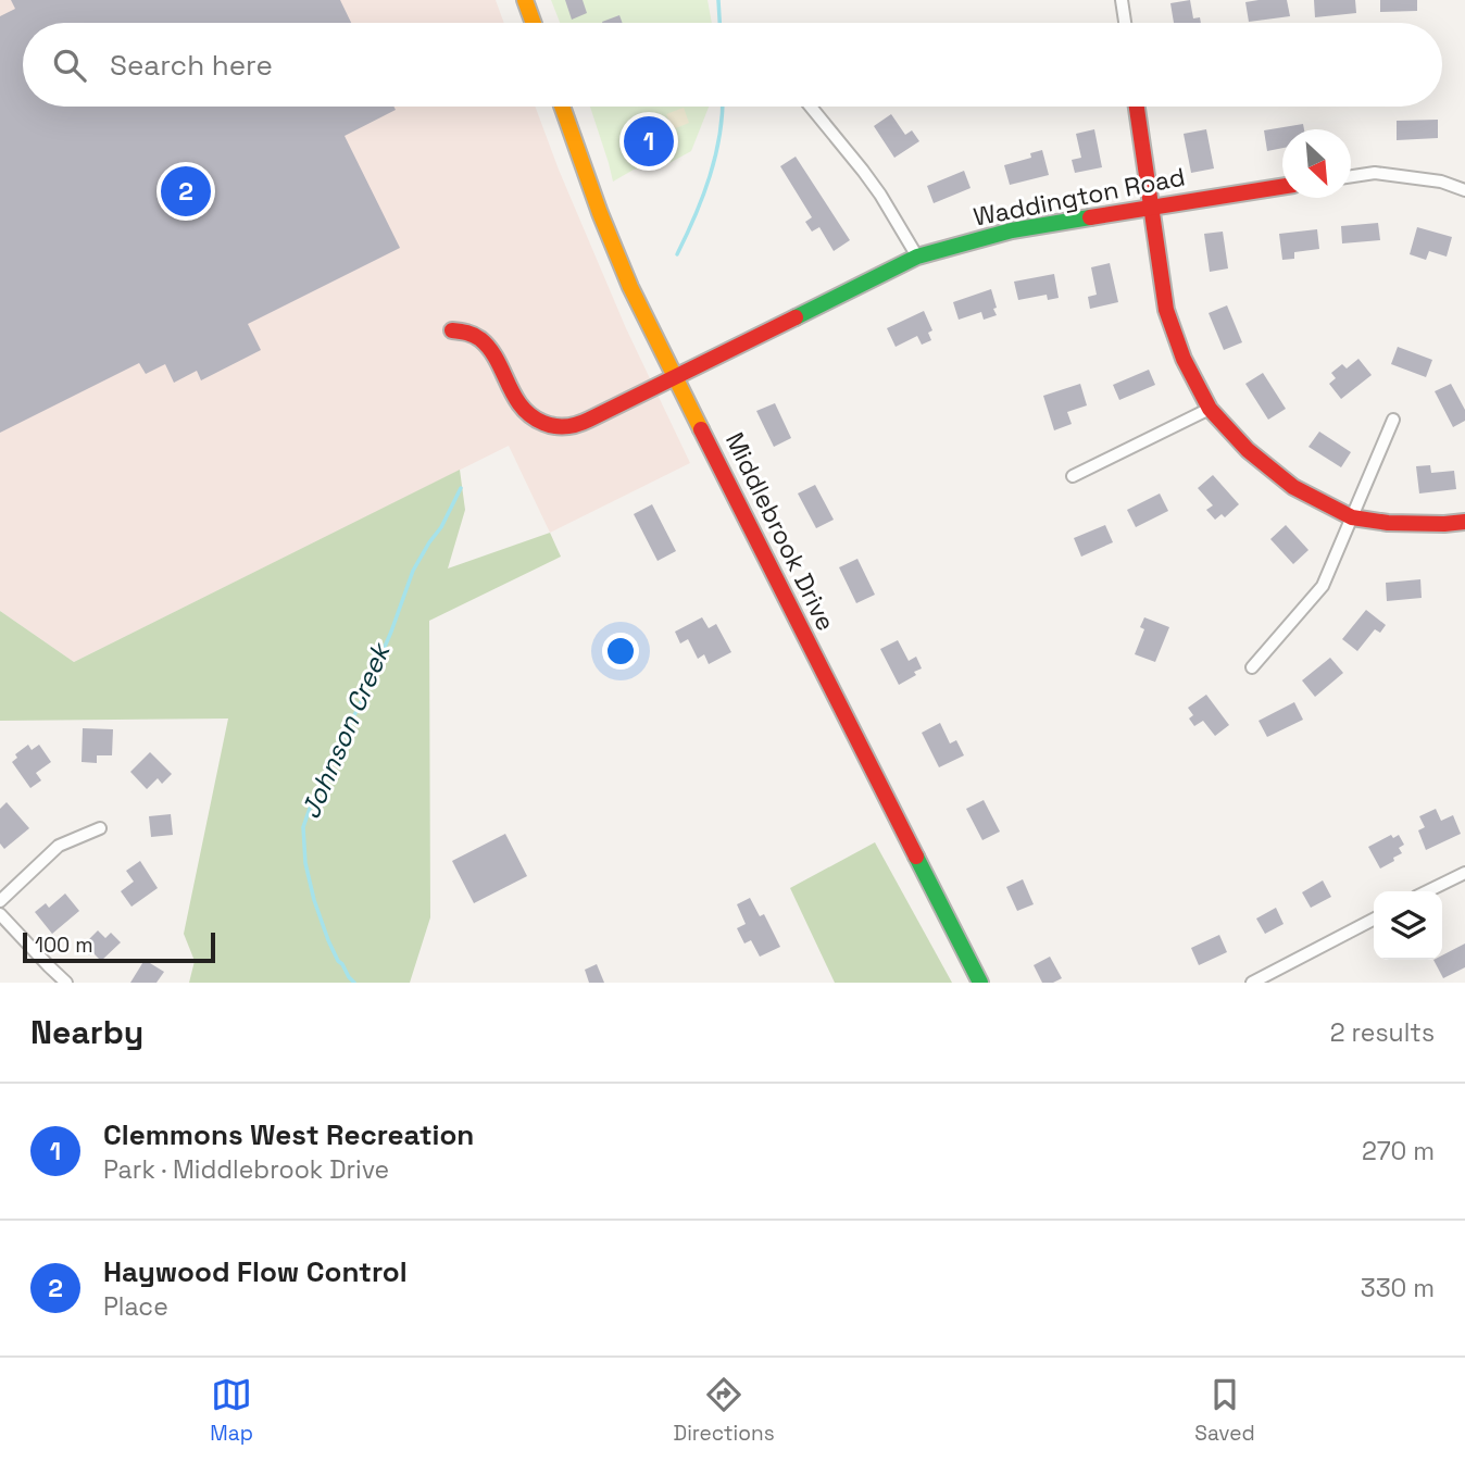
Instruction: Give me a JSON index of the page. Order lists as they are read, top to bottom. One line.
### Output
{"streets":{"street":["Waddington Road","Middlebrook Drive"]},"crossings":[["Waddington Road","Middlebrook Drive"]],"water":["Johnson Creek"],"scale_bar":"100 m","north":"bottom right","page":{"search":"Search here","pins":["1","2"],"scale":"100 m","heading":["Nearby","2 results"],"list":[{"mark":"1","name":"Clemmons West Recreation","note":"Park · Middlebrook Drive","value":"270 m"},{"mark":"2","name":"Haywood Flow Control","note":"Place","value":"330 m"}],"nav":["Map","Directions","Saved"]}}
